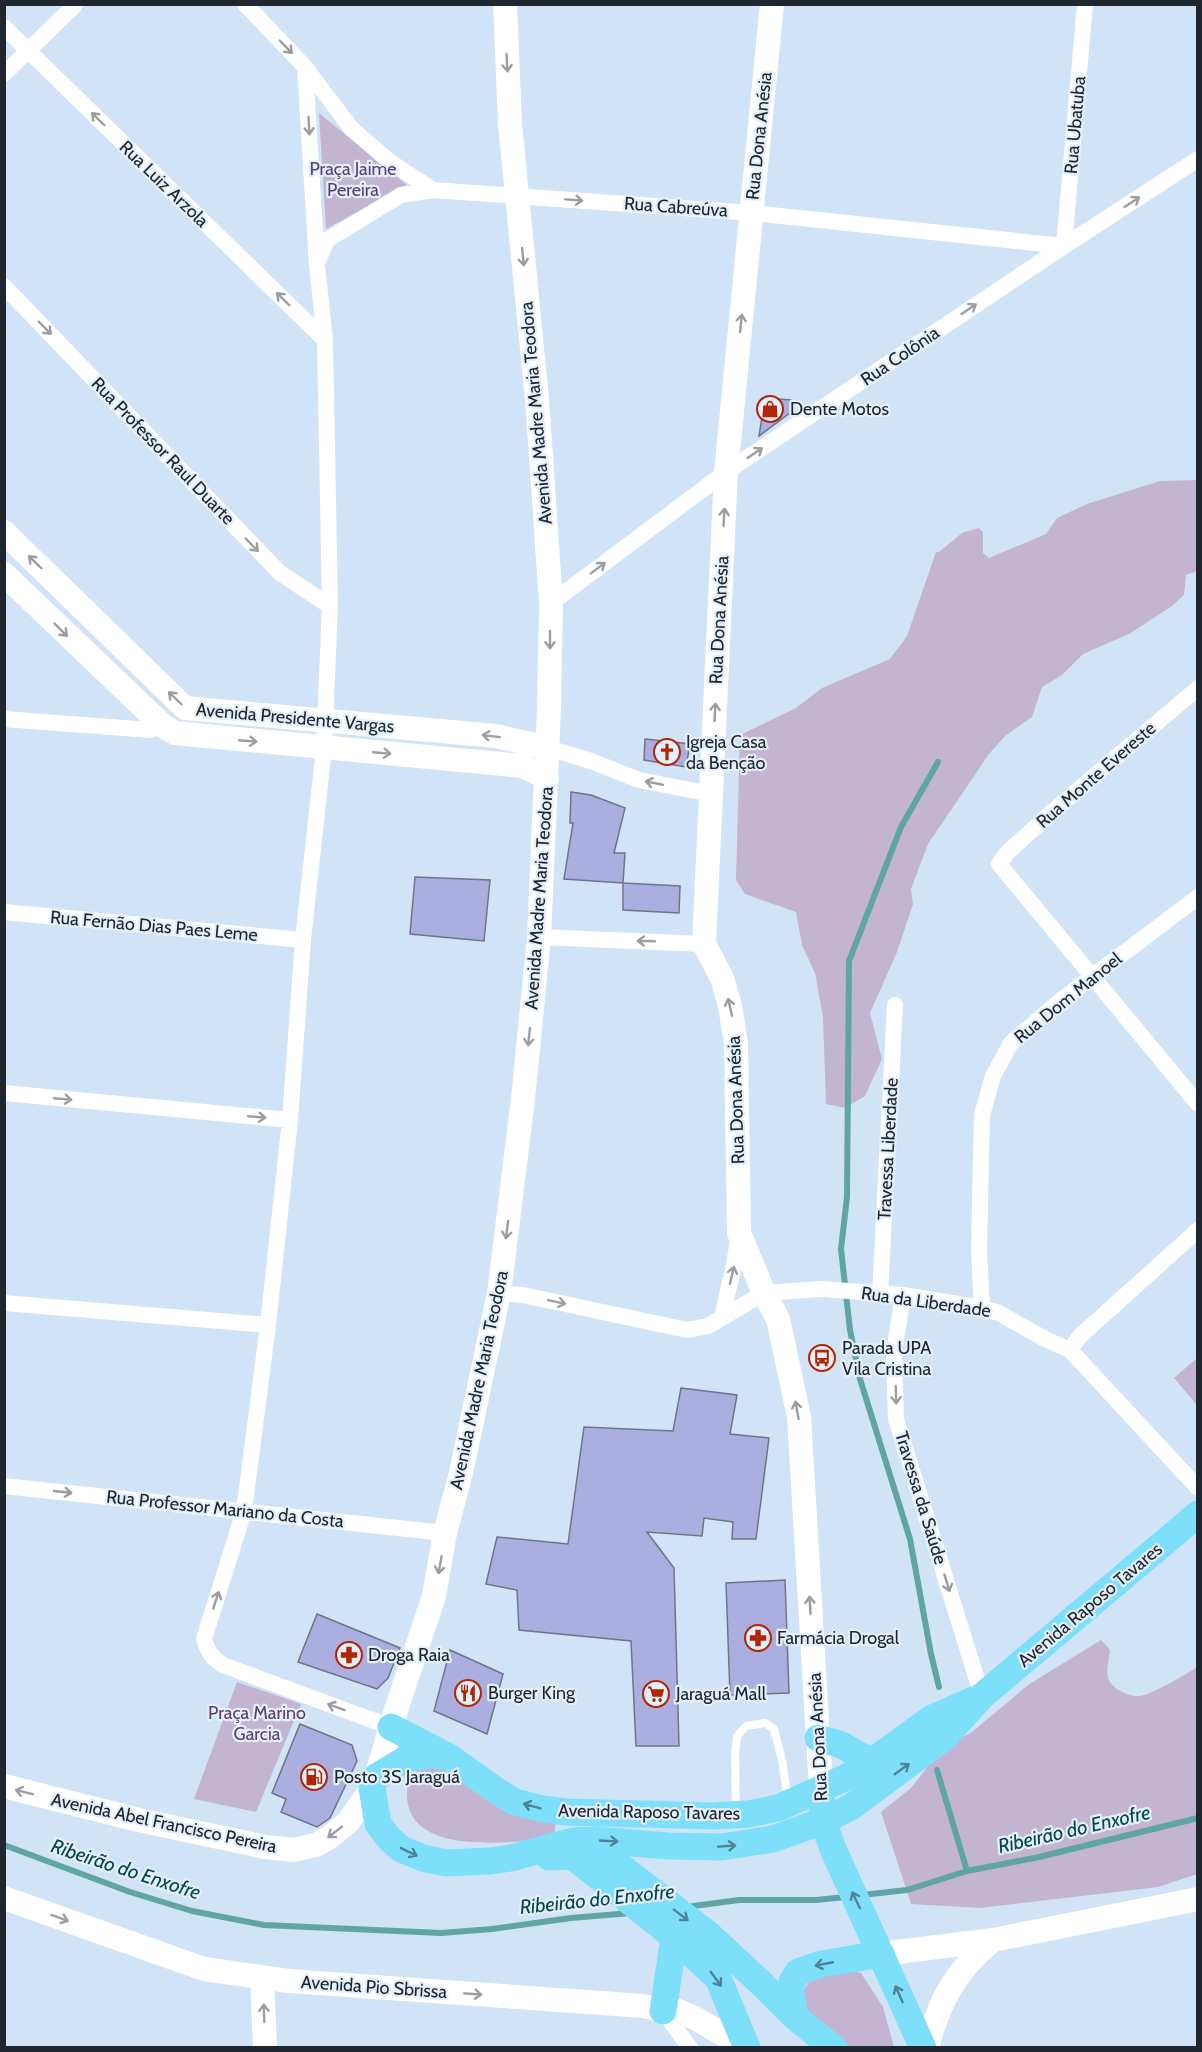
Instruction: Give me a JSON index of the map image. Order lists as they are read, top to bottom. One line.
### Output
{"streets":{"main road":["Rua Dona Anésia","Avenida Raposo Tavares"],"street":["Rua Ubatuba","Rua Luiz Arzola","Rua Cabreúva","Rua Colônia","Avenida Madre Maria Teodora","Rua Professor Raul Duarte","Avenida Presidente Vargas","Rua Monte Evereste","Rua Fernão Dias Paes Leme","Rua Dom Manoel","Travessa Liberdade","Rua da Liberdade","Travessa da Saúde","Rua Professor Mariano da Costa","Avenida Abel Francisco Pereira","Avenida Pio Sbrissa"]},"crossings":[["Rua Ubatuba","Rua Cabreúva"],["Rua Ubatuba","Rua Colônia"],["Rua Dona Anésia","Rua Cabreúva"],["Rua Dona Anésia","Rua Colônia"],["Rua Dona Anésia","Rua da Liberdade"],["Rua Dona Anésia","Avenida Raposo Tavares"],["Rua Cabreúva","Rua Colônia"],["Rua Cabreúva","Avenida Madre Maria Teodora"],["Rua Colônia","Avenida Madre Maria Teodora"],["Avenida Madre Maria Teodora","Avenida Presidente Vargas"],["Avenida Madre Maria Teodora","Rua Professor Mariano da Costa"],["Avenida Madre Maria Teodora","Avenida Raposo Tavares"],["Avenida Madre Maria Teodora","Avenida Abel Francisco Pereira"],["Rua Monte Evereste","Rua Dom Manoel"],["Rua Dom Manoel","Rua da Liberdade"],["Travessa Liberdade","Rua da Liberdade"],["Rua da Liberdade","Travessa da Saúde"],["Travessa da Saúde","Avenida Raposo Tavares"],["Avenida Raposo Tavares","Avenida Abel Francisco Pereira"]],"one_way":["Rua Dona Anésia","Rua Luiz Arzola","Rua Colônia","Rua Professor Raul Duarte","Travessa da Saúde","Rua Professor Mariano da Costa","Avenida Abel Francisco Pereira","Avenida Pio Sbrissa"],"water":["Ribeirão do Enxofre"],"parks":["Praça Jaime Pereira","Praça Marino Garcia"],"places":{"shop":["Dente Motos"],"church":["Igreja Casa da Benção"],"bus stop":["Parada UPA Vila Cristina"],"pharmacy":["Farmácia Drogal","Droga Raia"],"restaurant":["Burger King"],"supermarket":["Jaraguá Mall"],"fuel station":["Posto 3S Jaraguá"]}}
